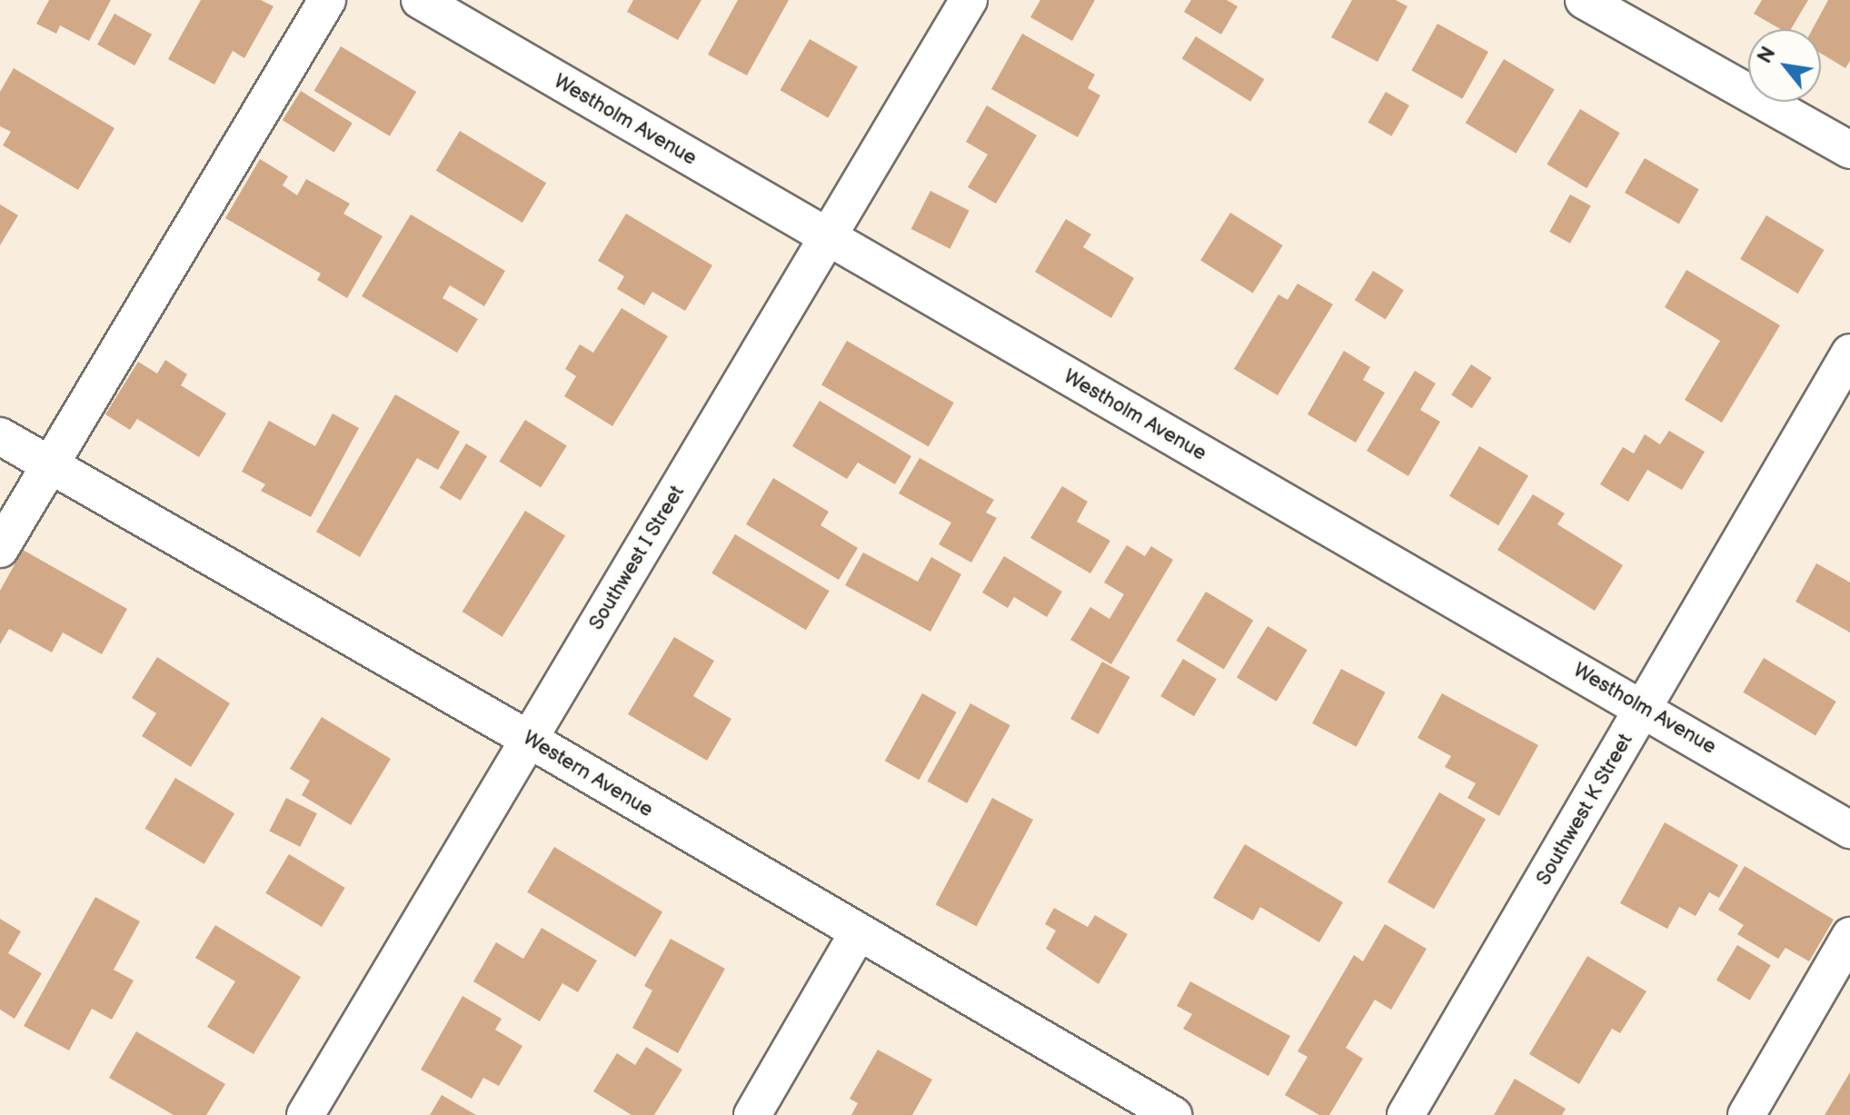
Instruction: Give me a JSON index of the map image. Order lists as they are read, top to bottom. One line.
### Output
{"streets":{"street":["Westholm Avenue","Southwest I Street","Western Avenue","Southwest K Street"]},"crossings":[["Westholm Avenue","Southwest I Street"],["Westholm Avenue","Southwest K Street"],["Southwest I Street","Western Avenue"]],"north":"top left"}
